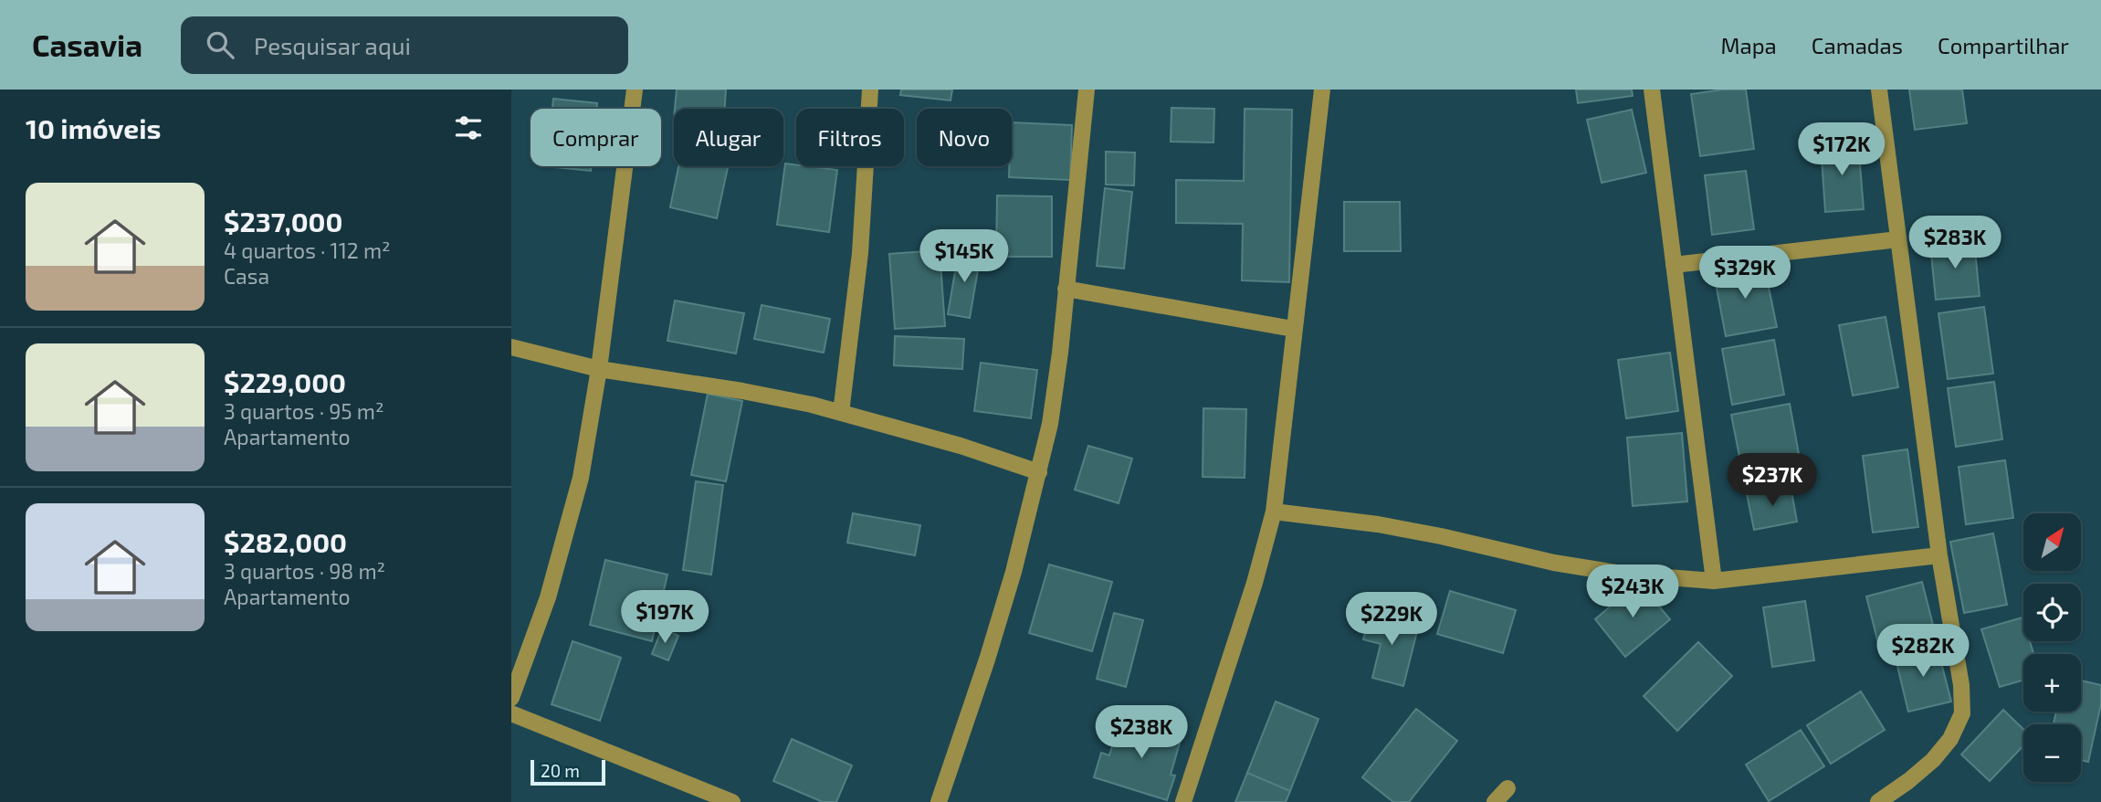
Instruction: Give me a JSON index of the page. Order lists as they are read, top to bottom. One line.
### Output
{"scale_bar":"20 m","north":"top right","page":{"header":"Casavia","search":"Pesquisar aqui","nav":["Mapa","Camadas","Compartilhar"],"heading":"10 imóveis","chip":["Comprar","Alugar","Filtros","Novo"],"price":["$172K","$283K","$145K","$329K","$237K","$243K","$197K","$229K","$282K","$238K"],"list":[{"name":"$237,000","note":"4 quartos · 112 m² · Casa"},{"name":"$229,000","note":"3 quartos · 95 m² · Apartamento"},{"name":"$282,000","note":"3 quartos · 98 m² · Apartamento"}],"map_buttons":["+","−"],"scale":"20 m"}}
